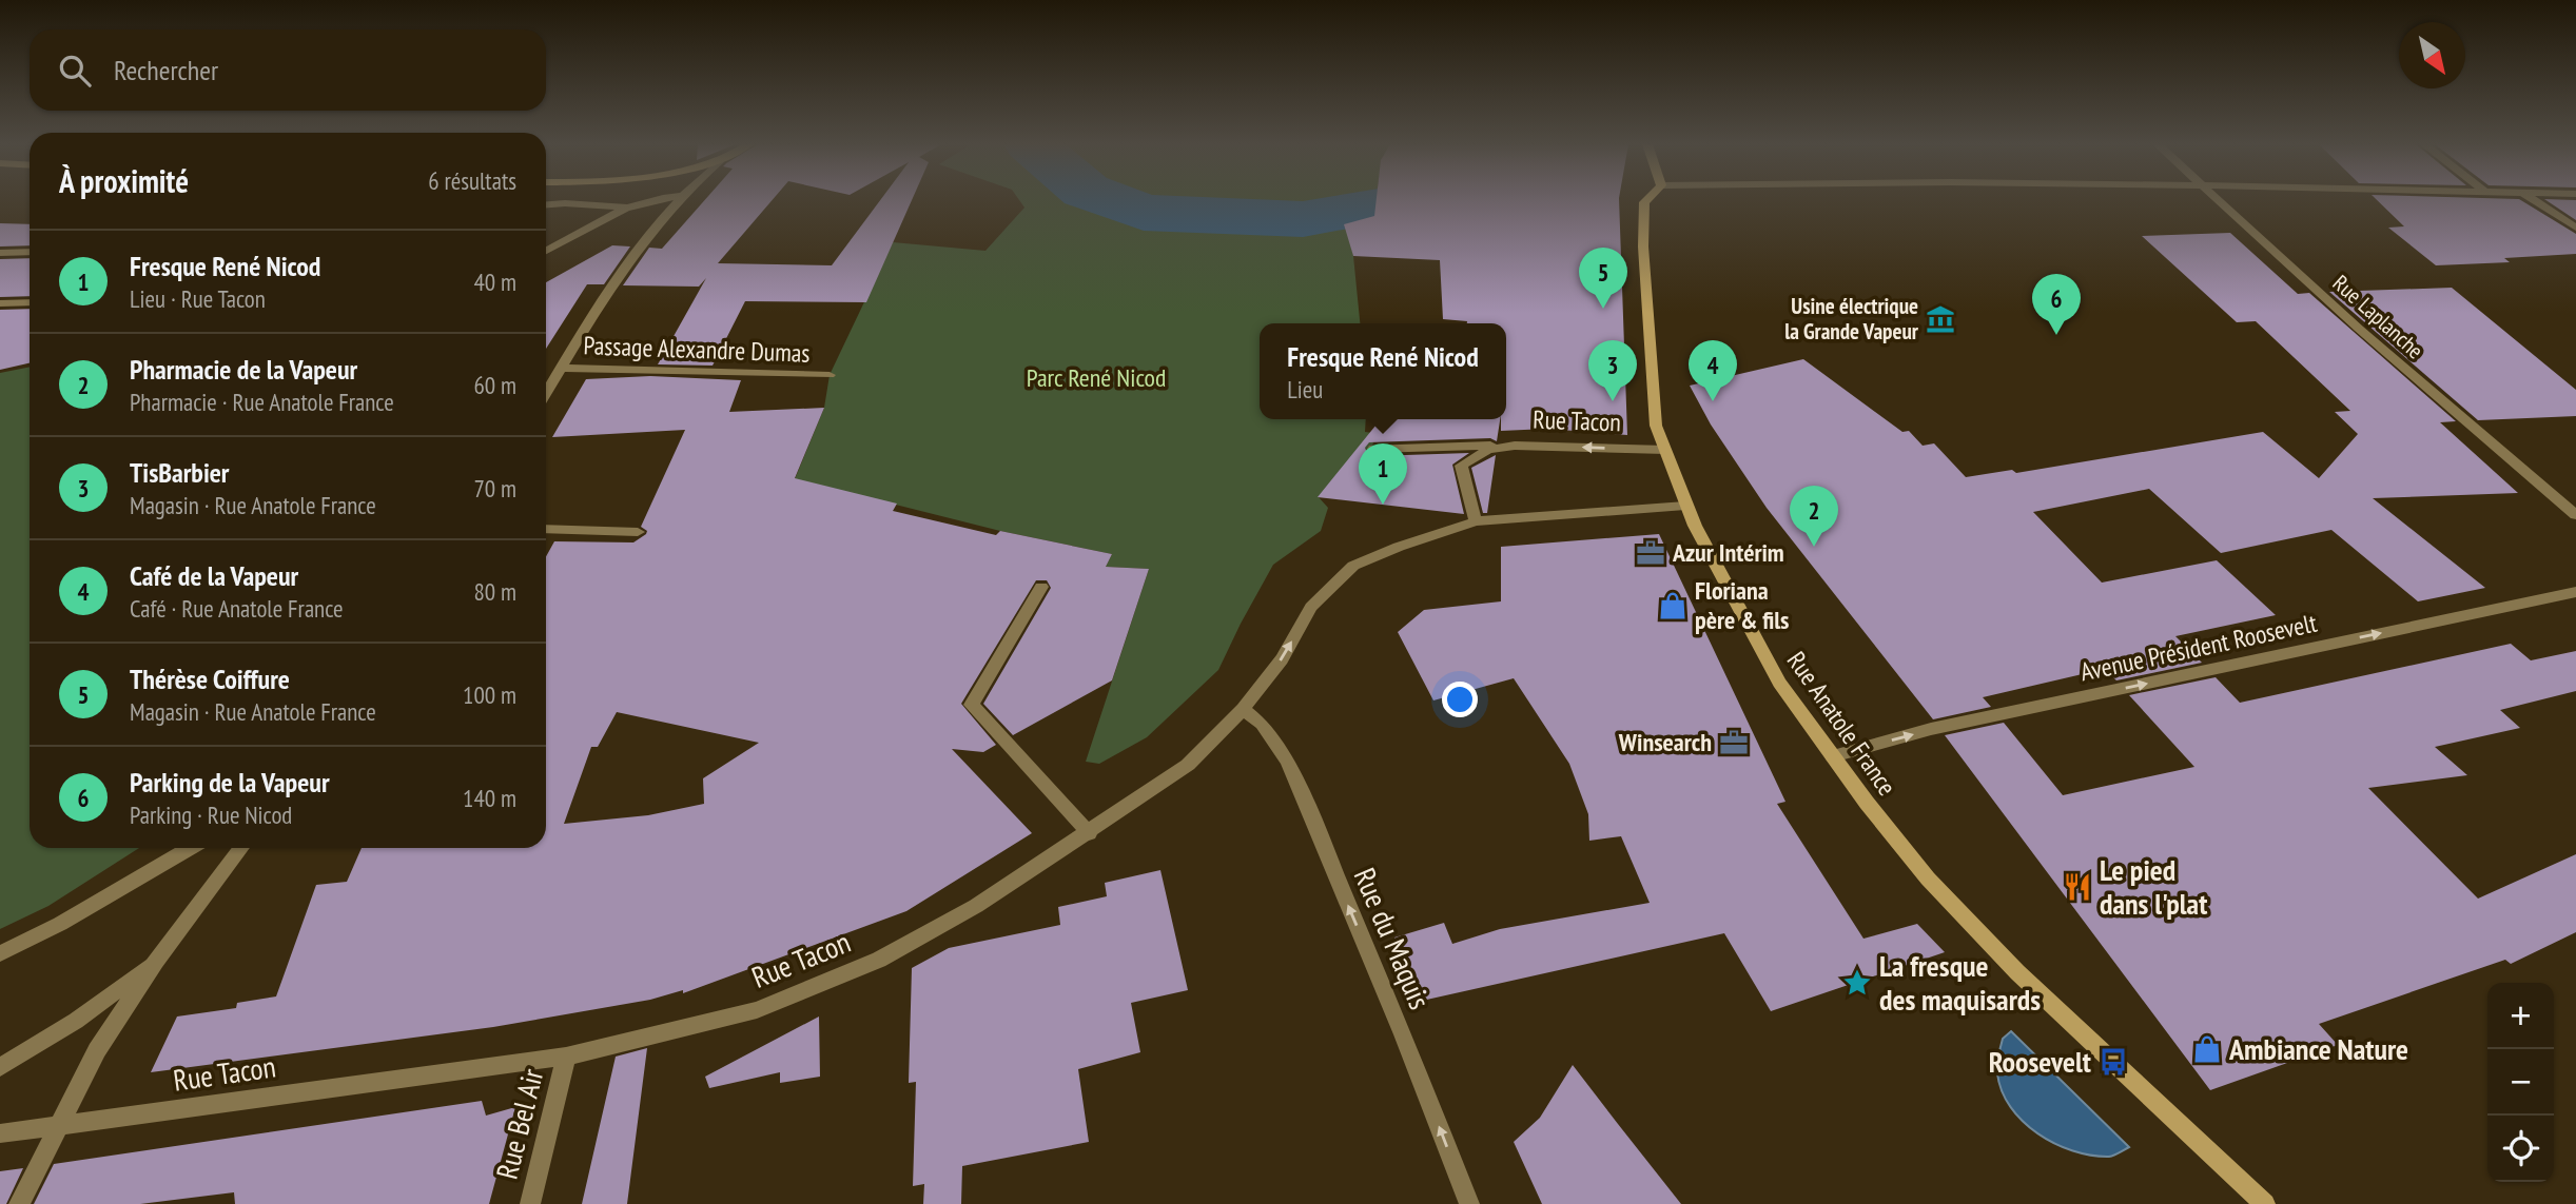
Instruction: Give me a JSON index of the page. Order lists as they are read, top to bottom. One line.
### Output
{"streets":{"main road":["Rue Anatole France"],"street":["Rue Laplanche","Passage Alexandre Dumas","Rue Tacon","Avenue Président Roosevelt","Rue du Maquis","Rue Bel Air"]},"crossings":[["Rue Tacon","Rue Anatole France"],["Rue Tacon","Rue du Maquis"],["Rue Tacon","Rue Bel Air"],["Avenue Président Roosevelt","Rue Anatole France"]],"one_way":["Avenue Président Roosevelt","Rue du Maquis"],"parks":["Parc René Nicod"],"places":{"museum":["Usine électrique la Grande Vapeur"],"office":["Azur Intérim","Winsearch"],"shop":["Floriana père & fils","Ambiance Nature"],"restaurant":["Le pied dans l'plat"],"place":["La fresque des maquisards"],"bus stop":["Roosevelt"]},"north":"bottom right","page":{"search":"Rechercher","heading":["À proximité","6 résultats"],"list":[{"mark":"1","name":"Fresque René Nicod","note":"Lieu · Rue Tacon","value":"40 m"},{"mark":"2","name":"Pharmacie de la Vapeur","note":"Pharmacie · Rue Anatole France","value":"60 m"},{"mark":"3","name":"TisBarbier","note":"Magasin · Rue Anatole France","value":"70 m"},{"mark":"4","name":"Café de la Vapeur","note":"Café · Rue Anatole France","value":"80 m"},{"mark":"5","name":"Thérèse Coiffure","note":"Magasin · Rue Anatole France","value":"100 m"},{"mark":"6","name":"Parking de la Vapeur","note":"Parking · Rue Nicod","value":"140 m"}],"pins":["5","6","3","4","1","2"],"popup":["Fresque René Nicod","Lieu"],"map_buttons":["+","−"]}}
